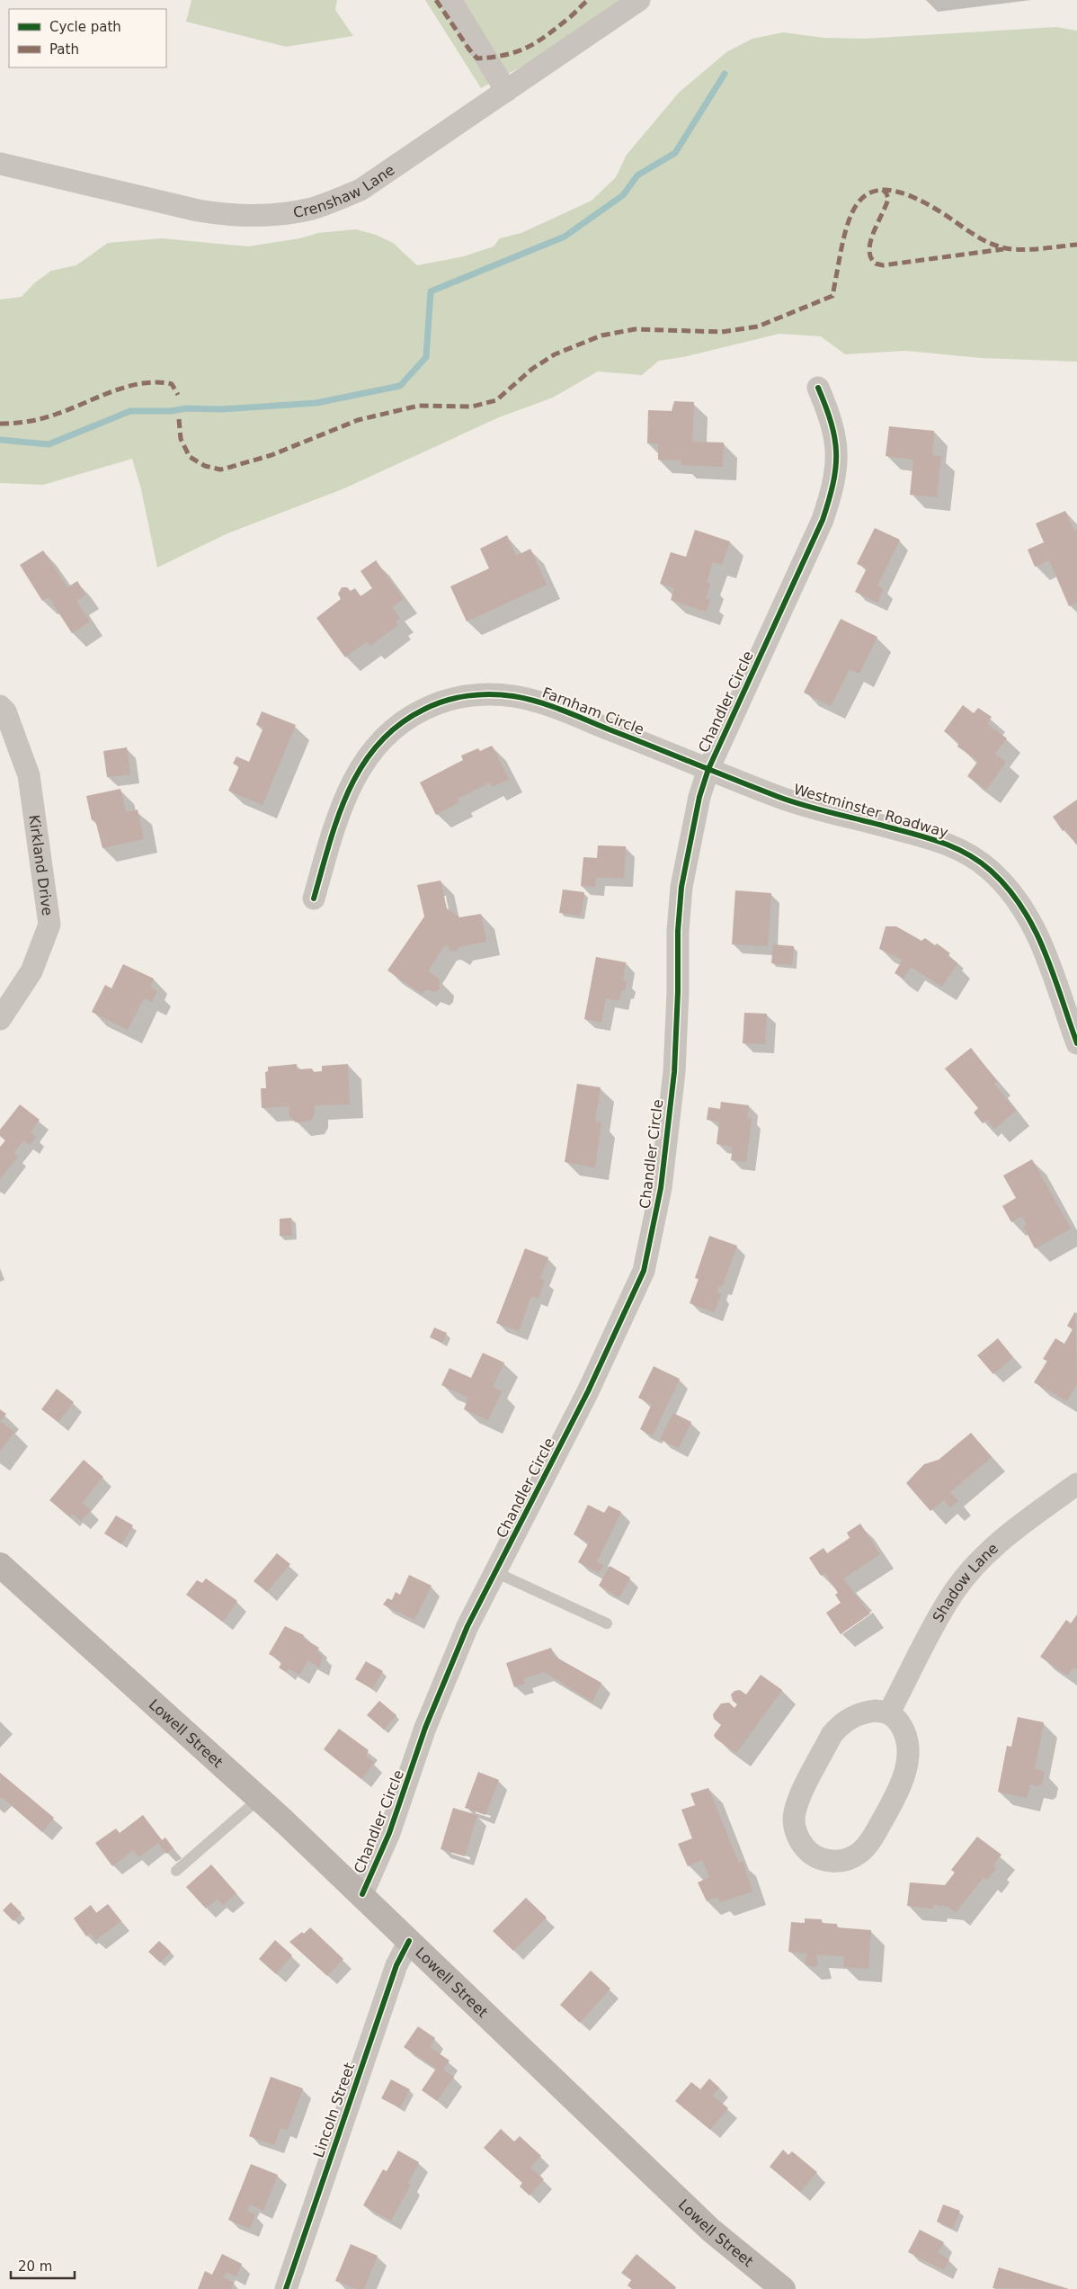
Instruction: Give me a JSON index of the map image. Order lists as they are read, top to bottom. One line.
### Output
{"streets":{"main road":["Lowell Street"],"street":["Crenshaw Lane","Chandler Circle","Farnham Circle","Westminster Roadway","Kirkland Drive","Shadow Lane","Lincoln Street"]},"crossings":[["Chandler Circle","Farnham Circle"],["Chandler Circle","Westminster Roadway"],["Chandler Circle","Lowell Street"],["Farnham Circle","Westminster Roadway"],["Lowell Street","Lincoln Street"]],"legend":["Cycle path","Path"],"scale_bar":"20 m"}
